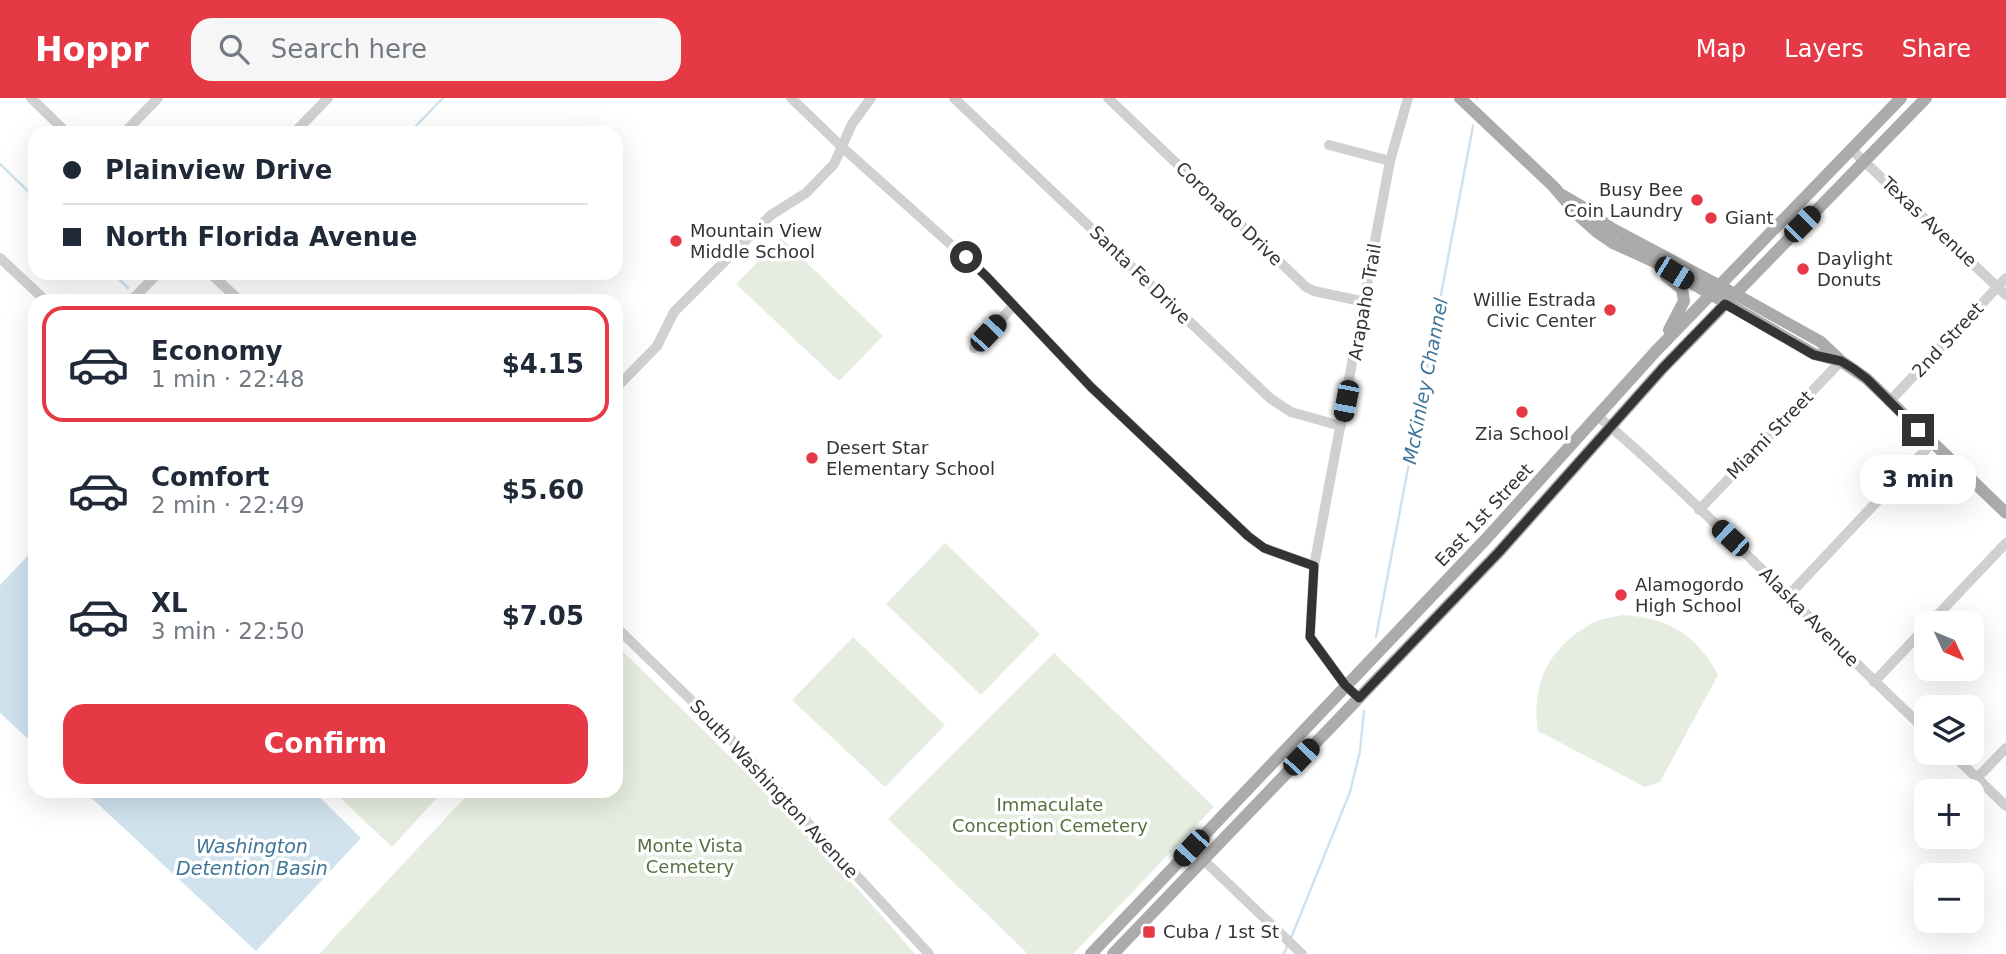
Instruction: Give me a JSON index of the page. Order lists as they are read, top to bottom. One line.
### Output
{"streets":{"main road":["East 1st Street"],"street":["Coronado Drive","Texas Avenue","Santa Fe Drive","Arapaho Trail","2nd Street","Miami Street","Alaska Avenue","South Washington Avenue"]},"crossings":[["Coronado Drive","Arapaho Trail"],["Texas Avenue","2nd Street"],["Texas Avenue","East 1st Street"],["Santa Fe Drive","Arapaho Trail"],["Arapaho Trail","East 1st Street"],["Miami Street","Alaska Avenue"],["East 1st Street","Alaska Avenue"]],"water":["McKinley Channel","Washington Detention Basin"],"parks":["Immaculate Conception Cemetery","Monte Vista Cemetery"],"places":{"other":["Busy Bee Coin Laundry","Giant","Mountain View Middle School","Daylight Donuts","Willie Estrada Civic Center","Zia School","Desert Star Elementary School","Alamogordo High School"],"transit":["Cuba / 1st St"]},"north":"bottom right","page":{"header":"Hoppr","search":"Search here","nav":["Map","Layers","Share"],"banner":["Plainview Drive","North Florida Avenue"],"list":[{"name":"Economy","note":"1 min · 22:48","value":"$4.15"},{"name":"Comfort","note":"2 min · 22:49","value":"$5.60"},{"name":"XL","note":"3 min · 22:50","value":"$7.05"}],"bubble":"3 min","map_buttons":["+","−"],"buttons":"Confirm"}}
